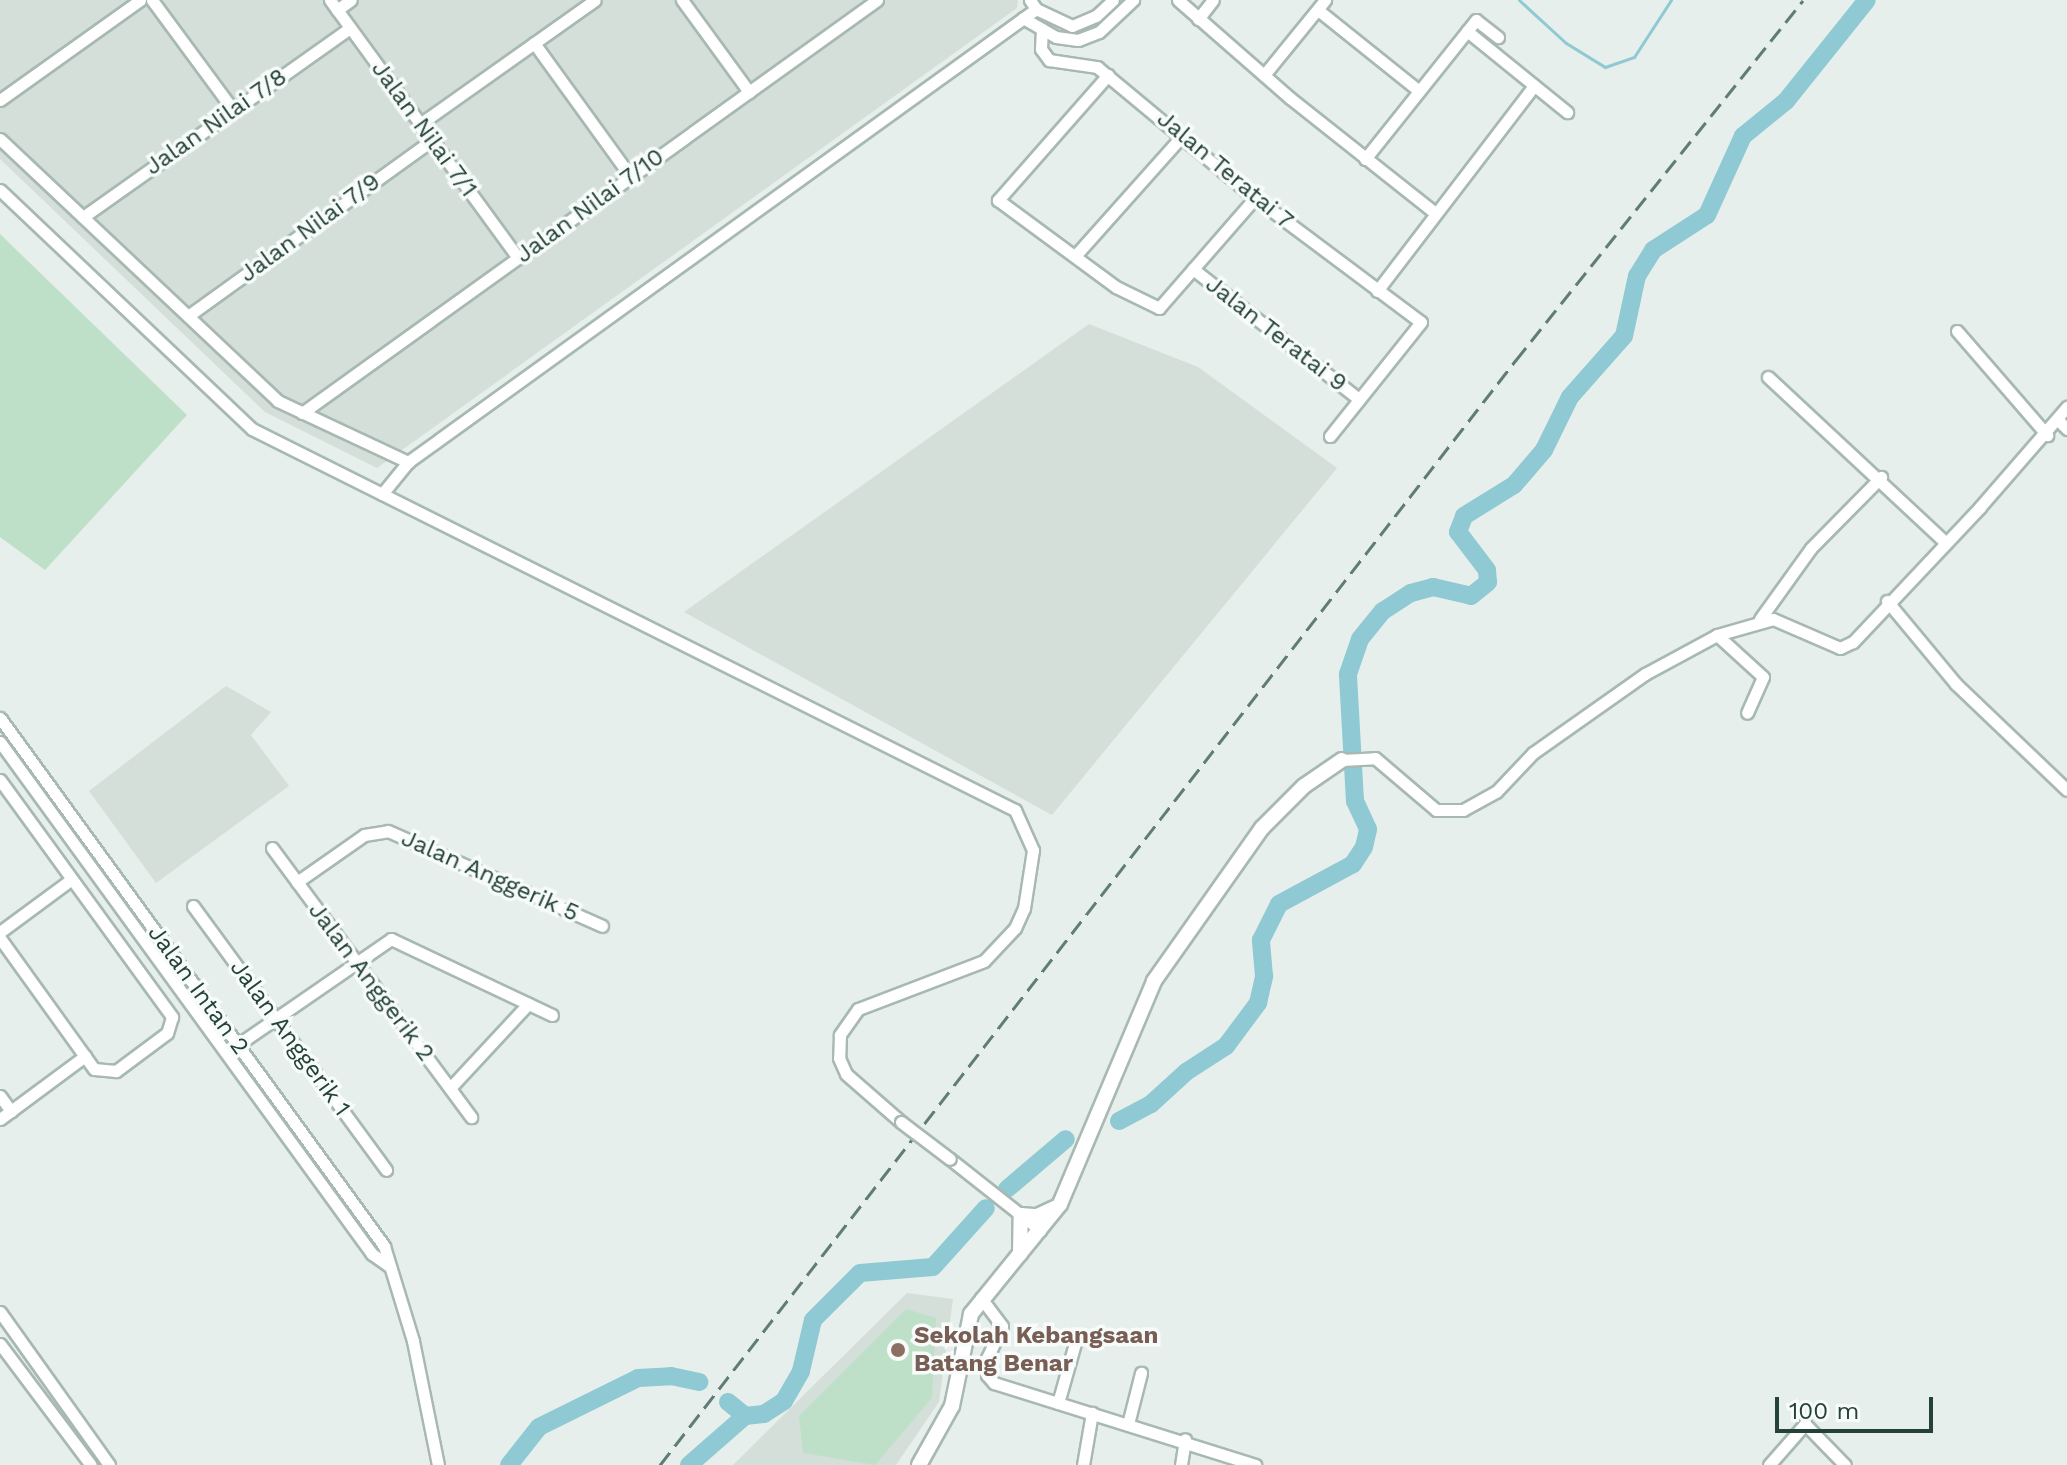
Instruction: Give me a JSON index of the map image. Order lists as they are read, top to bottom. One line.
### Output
{"streets":{"street":["Jalan Nilai 7/8","Jalan Nilai 7/1","Jalan Teratai 7","Jalan Nilai 7/10","Jalan Nilai 7/9","Jalan Teratai 9","Jalan Anggerik 5","Jalan Anggerik 2","Jalan Intan 2","Jalan Anggerik 1"]},"crossings":[["Jalan Nilai 7/8","Jalan Nilai 7/1"],["Jalan Nilai 7/1","Jalan Nilai 7/10"],["Jalan Nilai 7/1","Jalan Nilai 7/9"],["Jalan Teratai 7","Jalan Teratai 9"],["Jalan Anggerik 5","Jalan Anggerik 2"]],"places":["Sekolah Kebangsaan Batang Benar"],"scale_bar":"100 m"}
